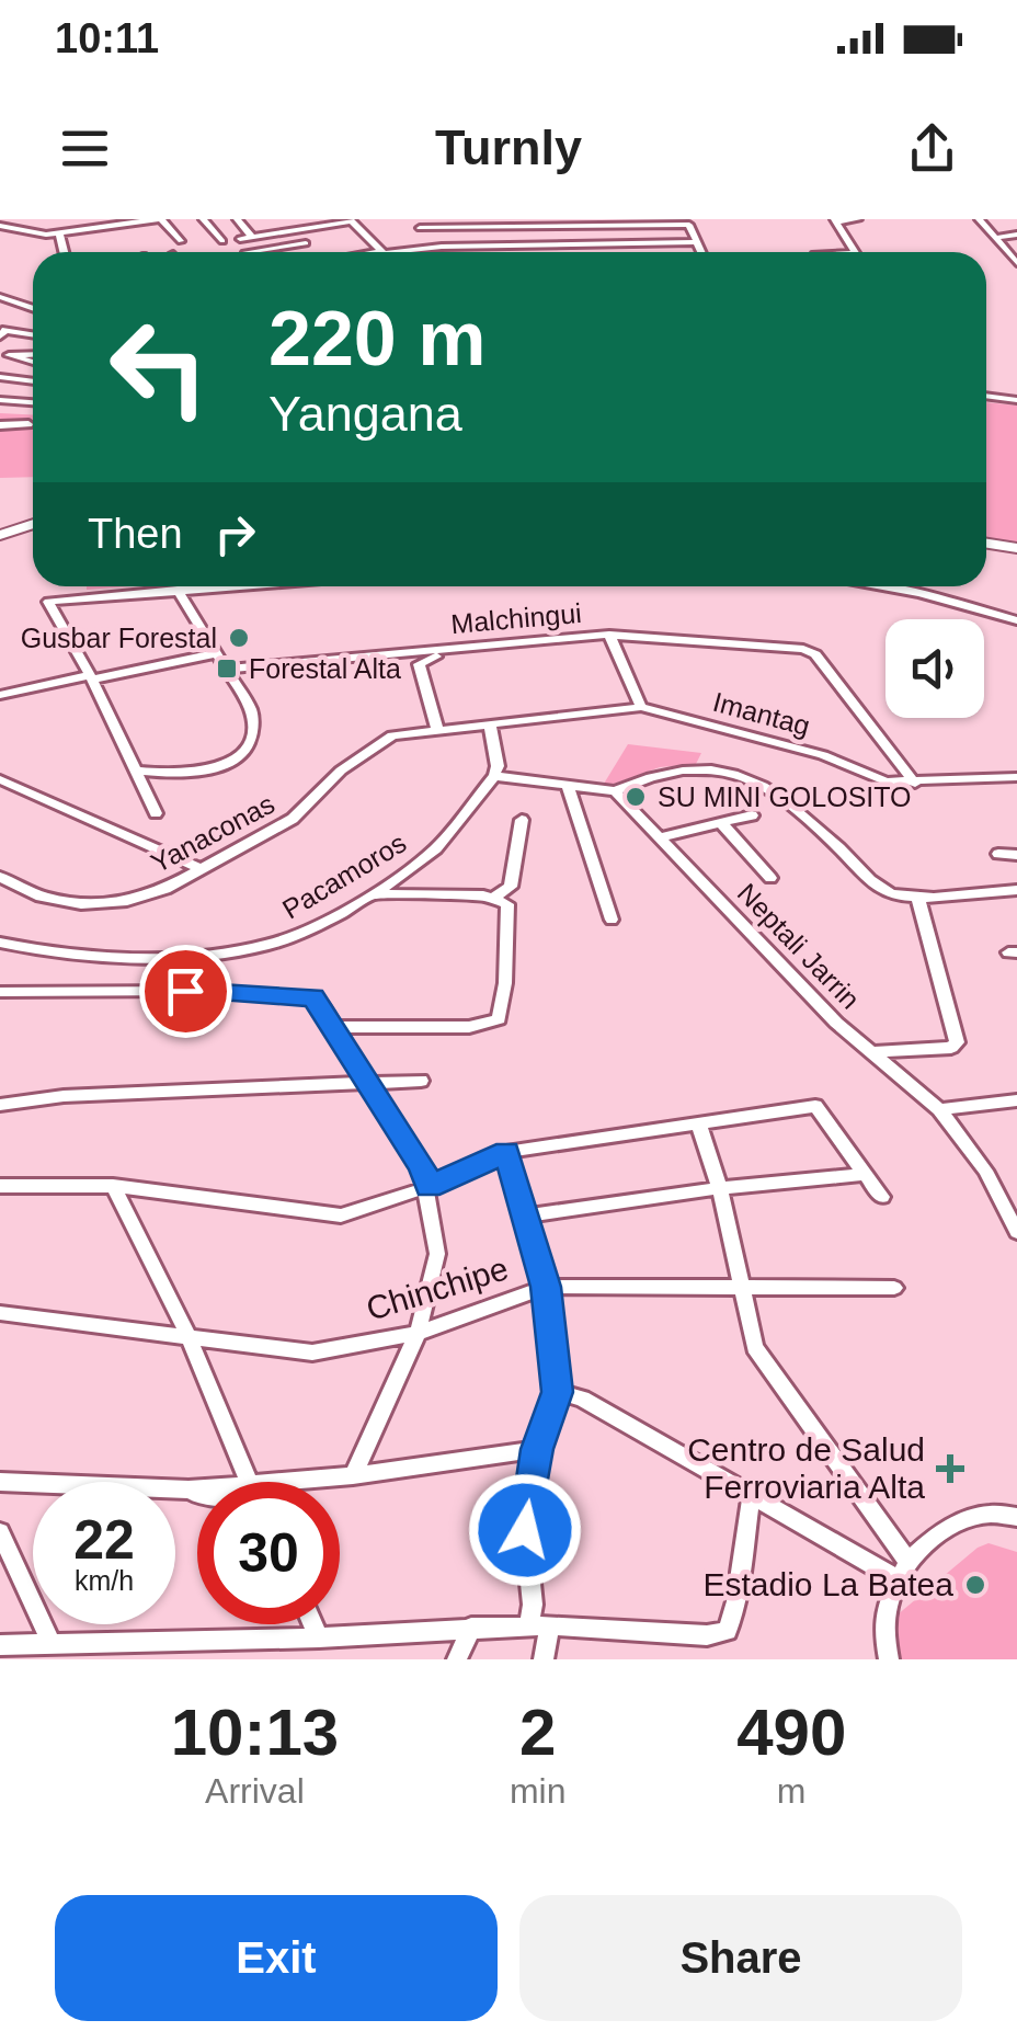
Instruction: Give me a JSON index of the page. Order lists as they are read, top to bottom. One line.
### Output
{"streets":{"street":["Malchingui","Imantag","Yanaconas","Pacamoros","Neptali Jarrin","Chinchipe"]},"crossings":[["Malchingui","Imantag"],["Imantag","Yanaconas"]],"places":{"other":["Gusbar Forestal","SU MINI GOLOSITO","Estadio La Batea"],"transit":["Forestal Alta"],"health":["Centro de Salud Ferroviaria Alta"]},"page":{"status":"10:11","header":"Turnly","turn":["220 m","Yangana"],"then":"Then","speed":"22 km/h","limit":"30","eta":["10:13","Arrival","2","min","490","m"],"buttons":["Exit","Share"]}}
